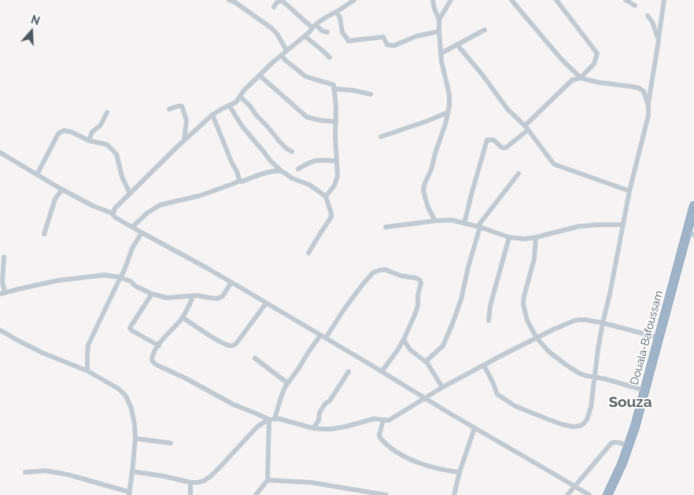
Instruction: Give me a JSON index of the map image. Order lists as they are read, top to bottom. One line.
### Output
{"streets":{"highway":["Douala-Bafoussam"]},"districts":["Souza"],"north":"top"}
